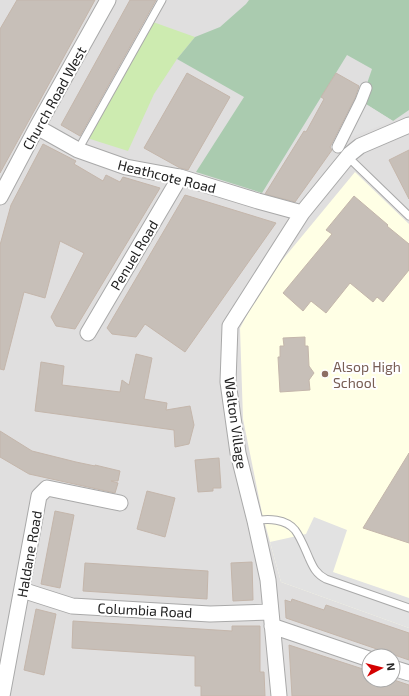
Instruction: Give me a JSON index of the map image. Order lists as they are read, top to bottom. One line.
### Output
{"streets":{"street":["Church Road West","Heathcote Road","Penuel Road","Walton Village","Haldane Road","Columbia Road"]},"crossings":[["Church Road West","Heathcote Road"],["Heathcote Road","Penuel Road"],["Heathcote Road","Walton Village"],["Walton Village","Columbia Road"],["Haldane Road","Columbia Road"]],"places":["Alsop High School"],"north":"right"}
